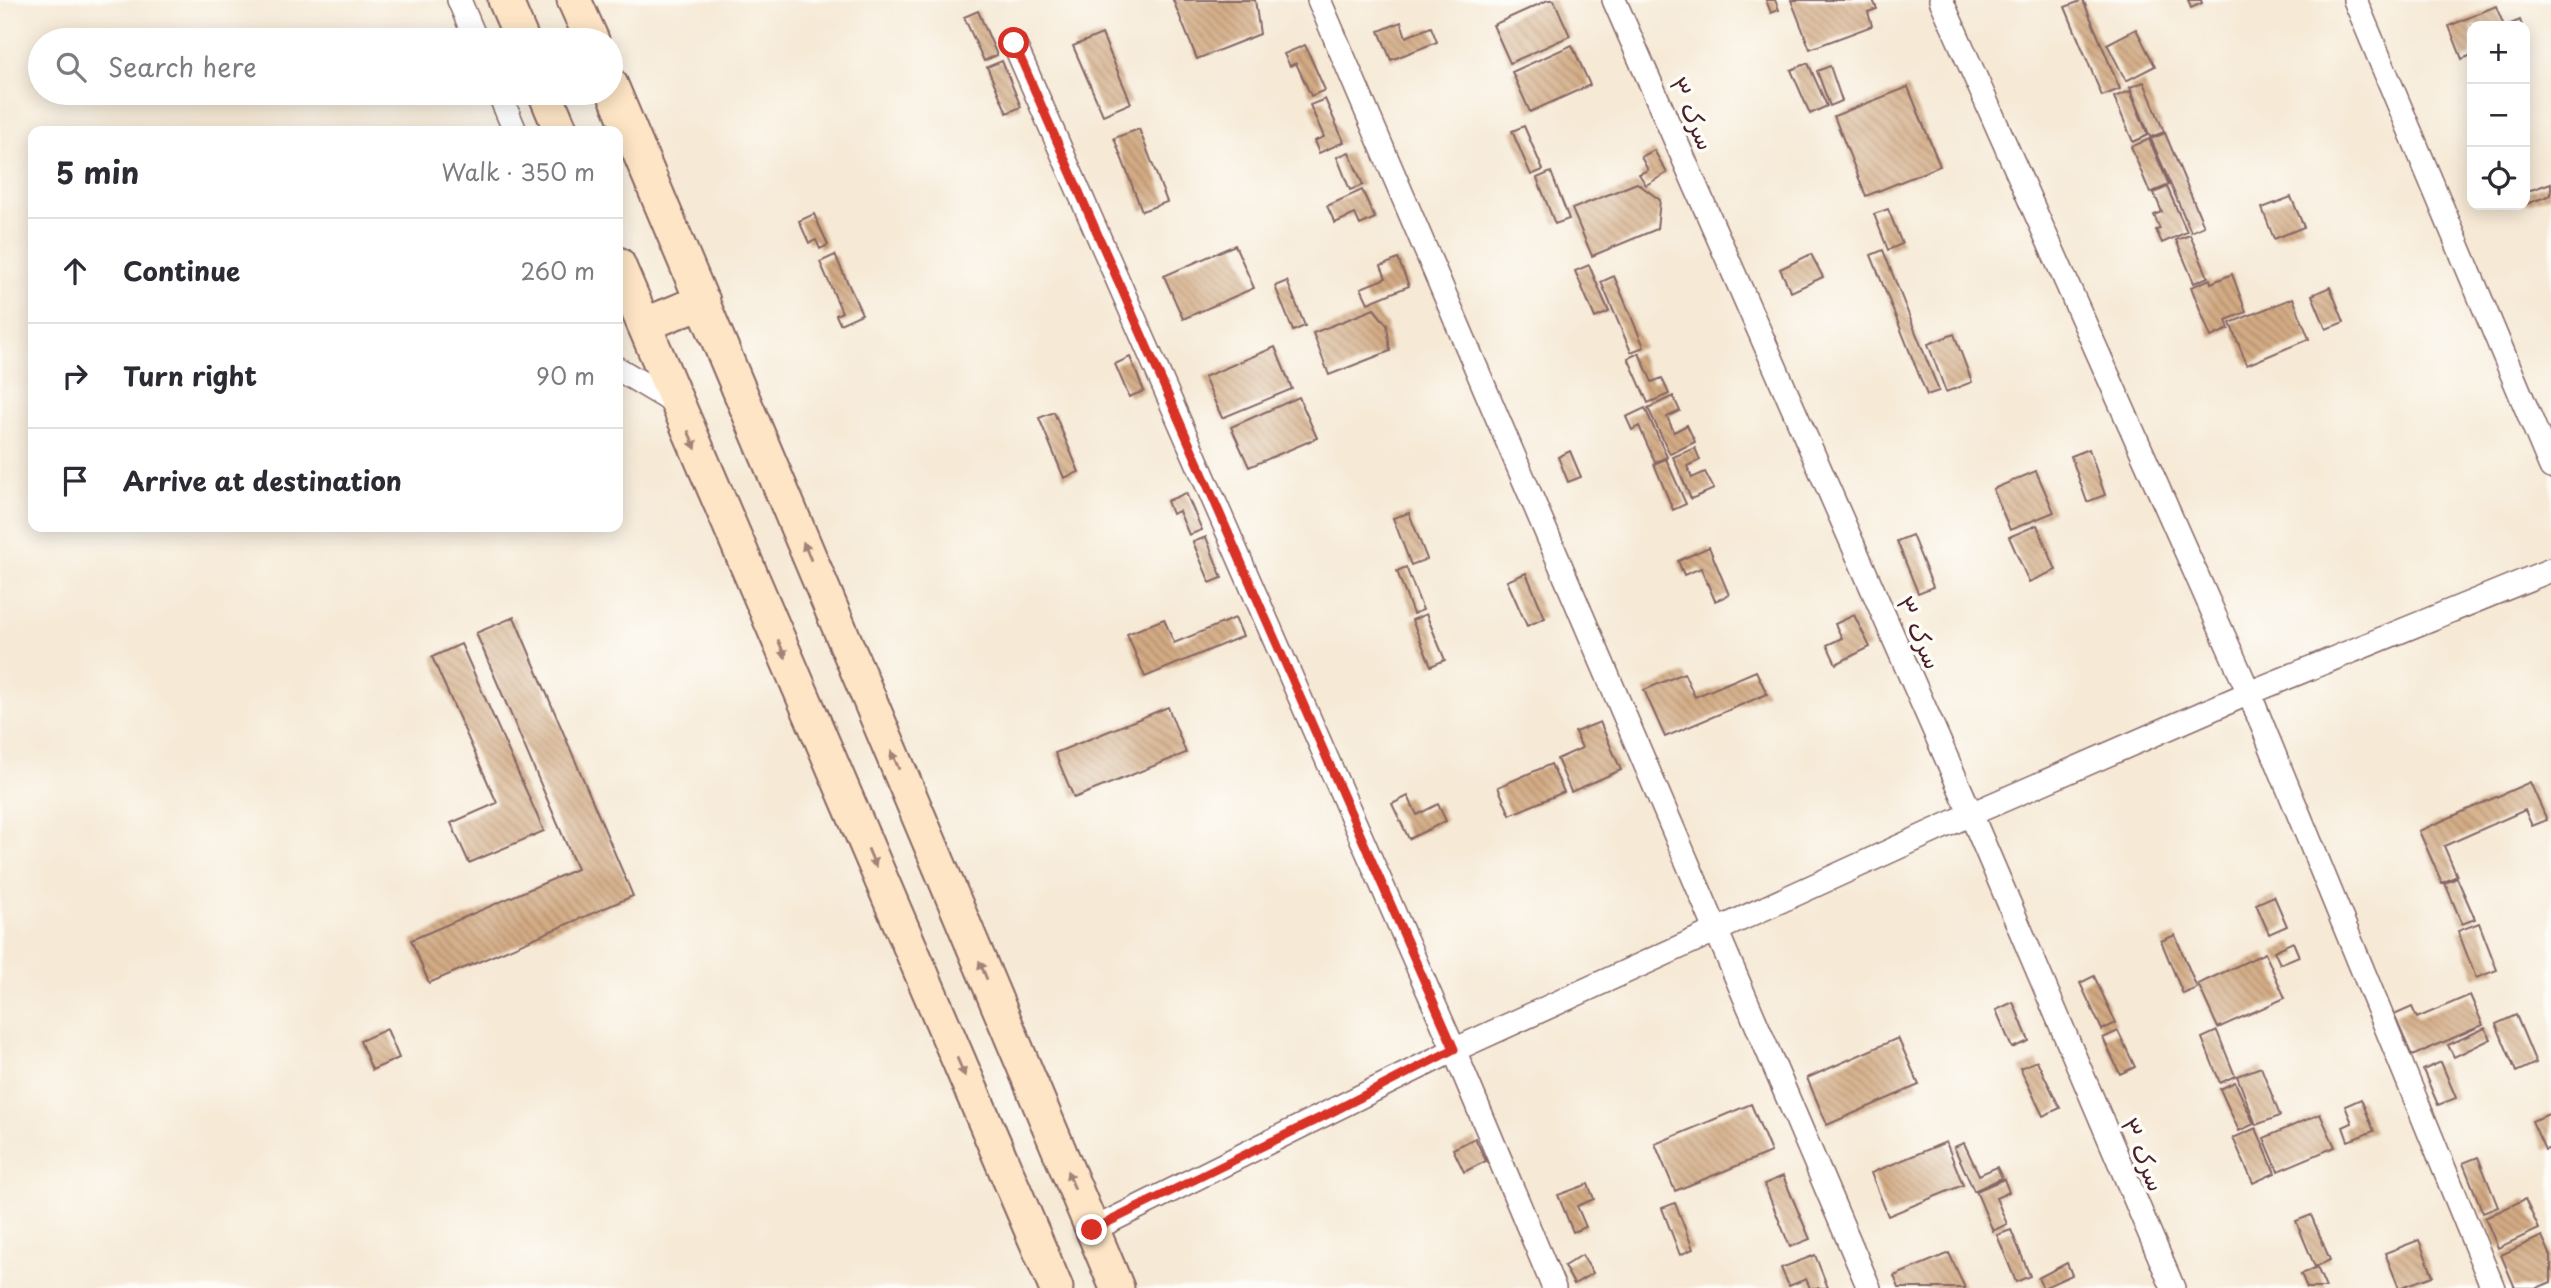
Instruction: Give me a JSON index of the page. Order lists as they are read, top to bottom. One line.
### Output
{"streets":{"street":["سرک ۳"]},"page":{"map_buttons":["+","−"],"search":"Search here","heading":["5 min","Walk · 350 m"],"list":[["Continue","260 m"],["Turn right","90 m"],"Arrive at destination"]}}
